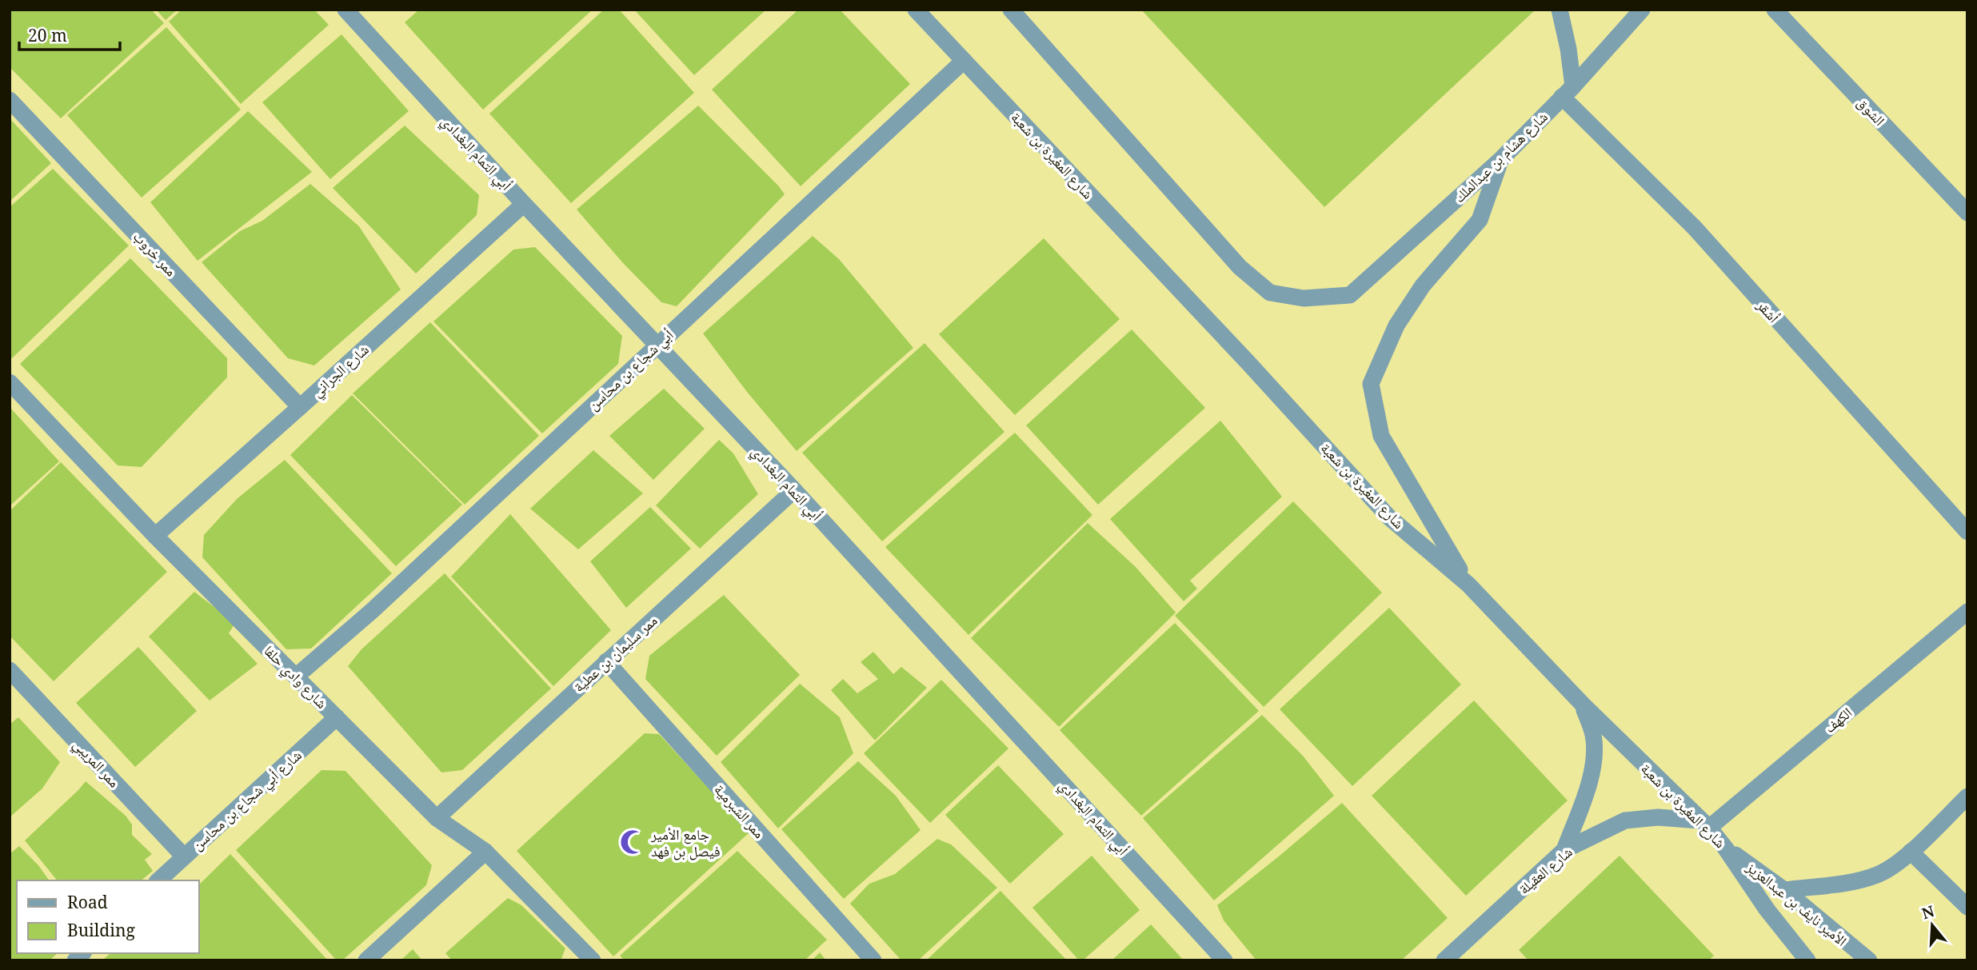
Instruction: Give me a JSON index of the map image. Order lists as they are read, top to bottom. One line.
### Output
{"streets":{"street":["الشوق","أبي التمام البغدادي","شارع المغيرة بن شعبة","شارع هشام بن عبدالملك","ممر خروب","أشقر","أبي شجاع بن محاسن","شارع الجراني","ممر سليمان بن عطية","شارع وادي حلفا","الكهف","ممر المريبي","شارع أبي شجاع بن محاسن","ممر الشبرمية","شارع العقيلة","الأمير نايف بن عبدالعزيز"]},"crossings":[["أبي التمام البغدادي","أبي شجاع بن محاسن"],["أبي التمام البغدادي","شارع الجراني"],["أبي التمام البغدادي","ممر سليمان بن عطية"],["شارع المغيرة بن شعبة","أبي شجاع بن محاسن"],["شارع المغيرة بن شعبة","الكهف"],["شارع المغيرة بن شعبة","شارع العقيلة"],["شارع المغيرة بن شعبة","الأمير نايف بن عبدالعزيز"],["شارع هشام بن عبدالملك","أشقر"],["ممر خروب","شارع الجراني"],["أبي شجاع بن محاسن","شارع وادي حلفا"],["شارع الجراني","شارع وادي حلفا"],["ممر سليمان بن عطية","شارع وادي حلفا"],["ممر سليمان بن عطية","ممر الشبرمية"],["شارع وادي حلفا","شارع أبي شجاع بن محاسن"],["الكهف","شارع العقيلة"],["ممر المريبي","شارع أبي شجاع بن محاسن"]],"places":{"mosque":["جامع الأمير فيصل بن فهد"]},"legend":["Road","Building"],"scale_bar":"20 m","north":"top"}
